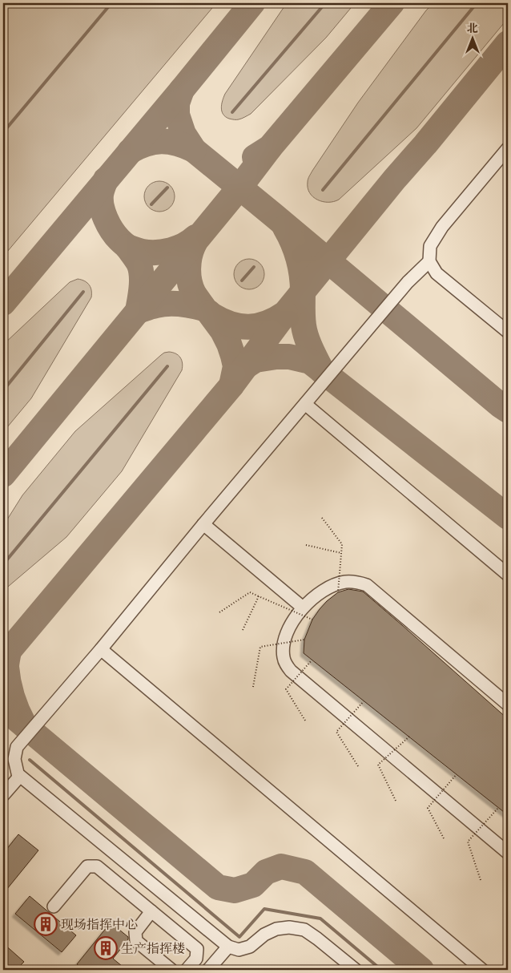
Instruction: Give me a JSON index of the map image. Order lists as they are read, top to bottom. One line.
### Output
{"places":{"building":["现场指挥中心","生产指挥楼"]},"north":"top"}
